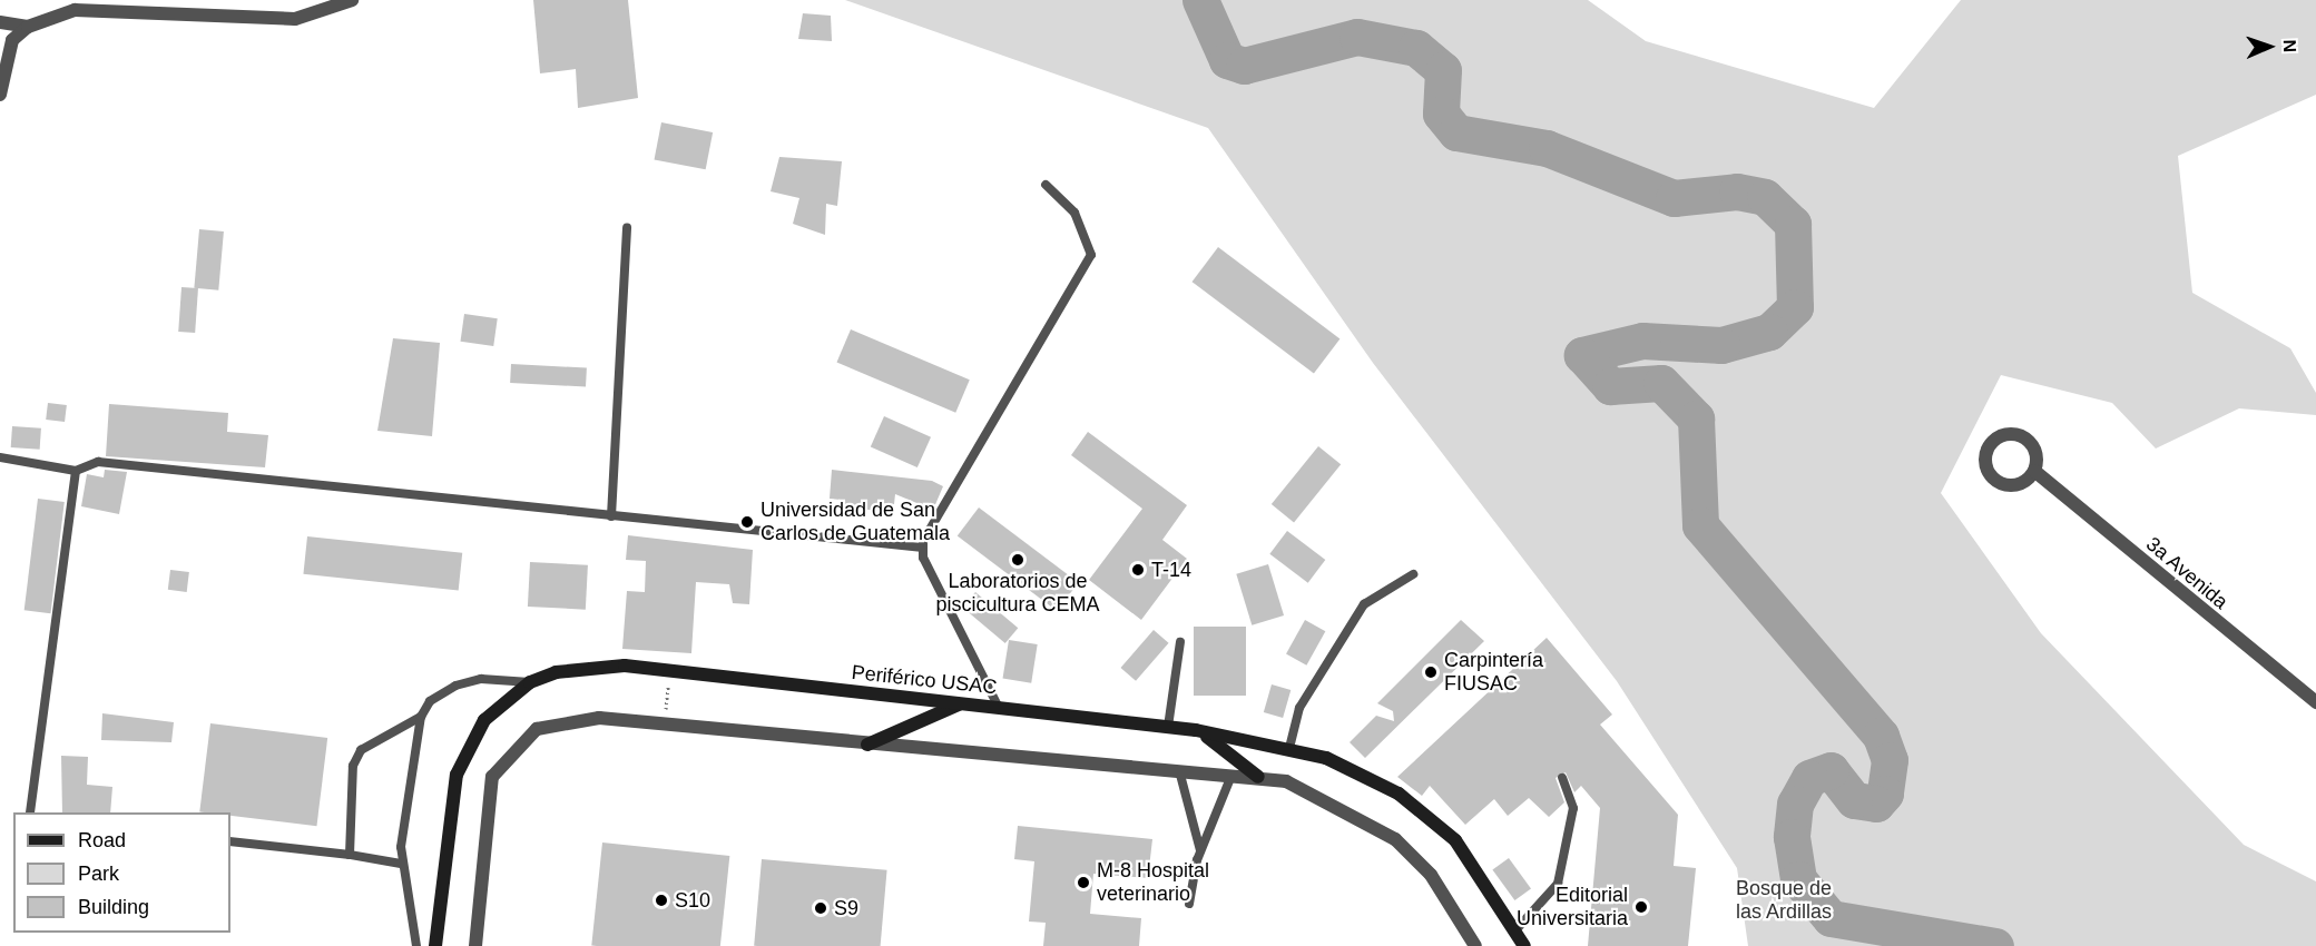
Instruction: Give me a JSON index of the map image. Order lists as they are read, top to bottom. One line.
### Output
{"streets":{"street":["3a Avenida","Periférico USAC"]},"parks":["Bosque de las Ardillas"],"places":["Universidad de San Carlos de Guatemala","Laboratorios de piscicultura CEMA","T-14","Carpintería FIUSAC","M-8 Hospital veterinario","S10","Editorial Universitaria","S9"],"legend":["Road","Park","Building"],"north":"right"}
